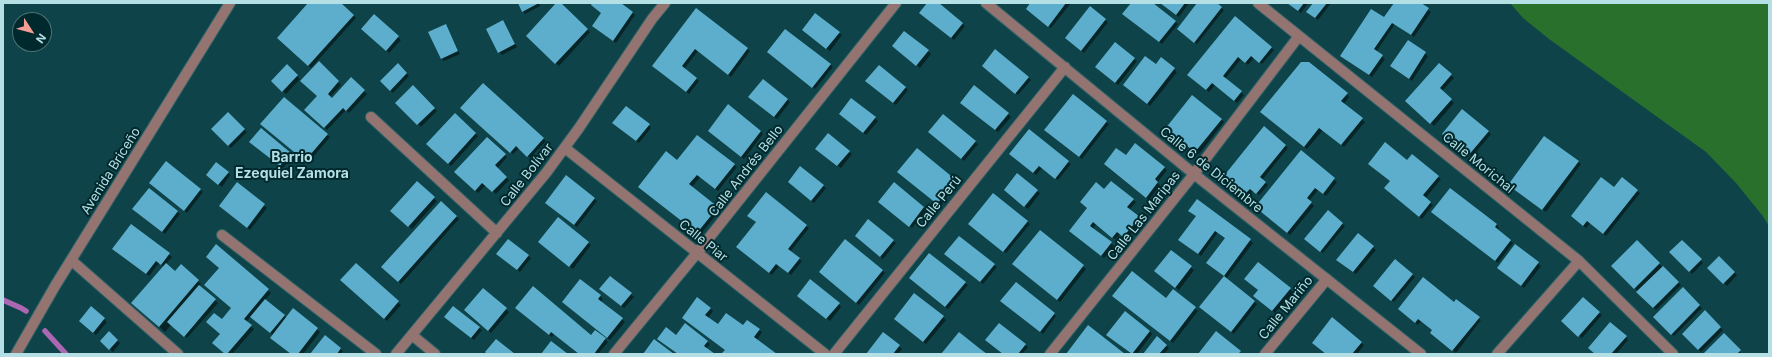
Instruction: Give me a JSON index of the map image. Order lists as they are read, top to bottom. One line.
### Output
{"streets":{"street":["Calle Morichal","Calle 6 de Diciembre","Avenida Briceño","Calle Andrés Bello","Calle Bolívar","Calle Perú","Calle Las Maripas","Calle Piar","Calle Mariño"]},"crossings":[["Calle Morichal","Calle Las Maripas"],["Calle 6 de Diciembre","Calle Perú"],["Calle 6 de Diciembre","Calle Las Maripas"],["Calle 6 de Diciembre","Calle Mariño"],["Calle Andrés Bello","Calle Piar"],["Calle Bolívar","Calle Piar"]],"districts":["Barrio Ezequiel Zamora"],"north":"bottom right"}
